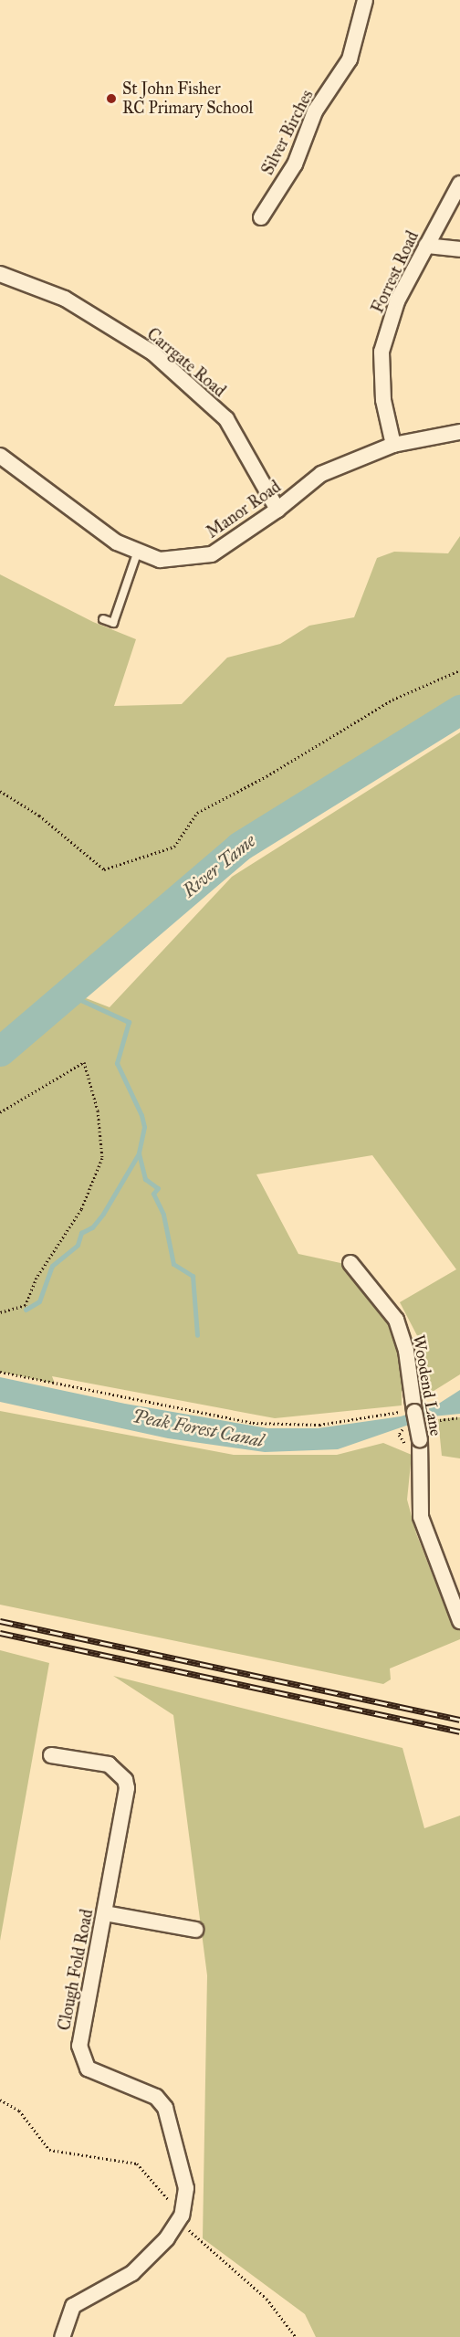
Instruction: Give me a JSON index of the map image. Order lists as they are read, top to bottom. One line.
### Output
{"streets":{"street":["Silver Birches","Forrest Road","Carrgate Road","Manor Road","Woodend Lane","Clough Fold Road"]},"crossings":[["Forrest Road","Manor Road"],["Carrgate Road","Manor Road"]],"water":["River Tame","Peak Forest Canal"],"places":["St John Fisher RC Primary School"]}
